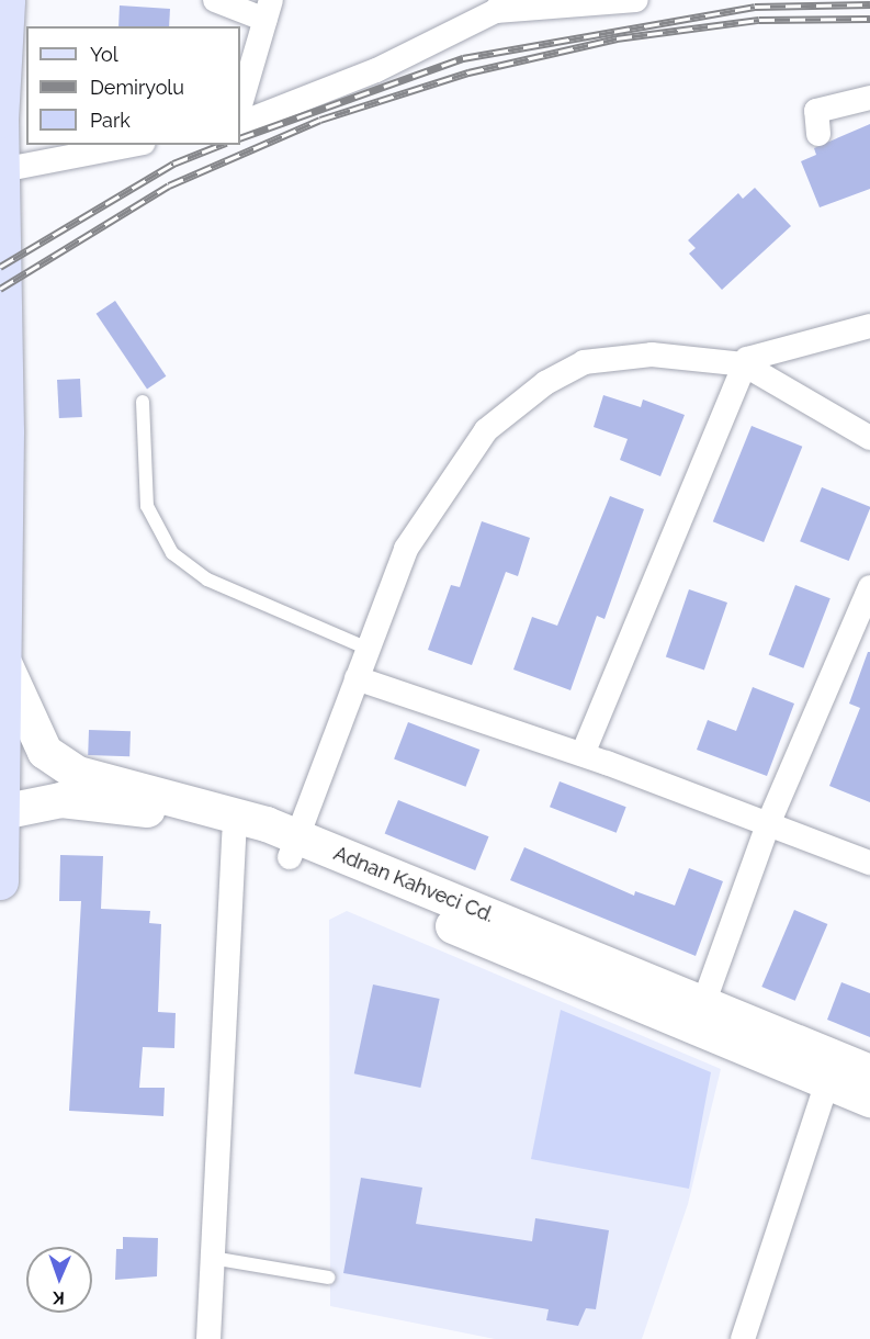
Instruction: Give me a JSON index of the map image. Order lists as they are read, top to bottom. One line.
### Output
{"streets":{"street":["Adnan Kahveci Cd."]},"legend":["Yol","Demiryolu","Park"],"north":"bottom"}
